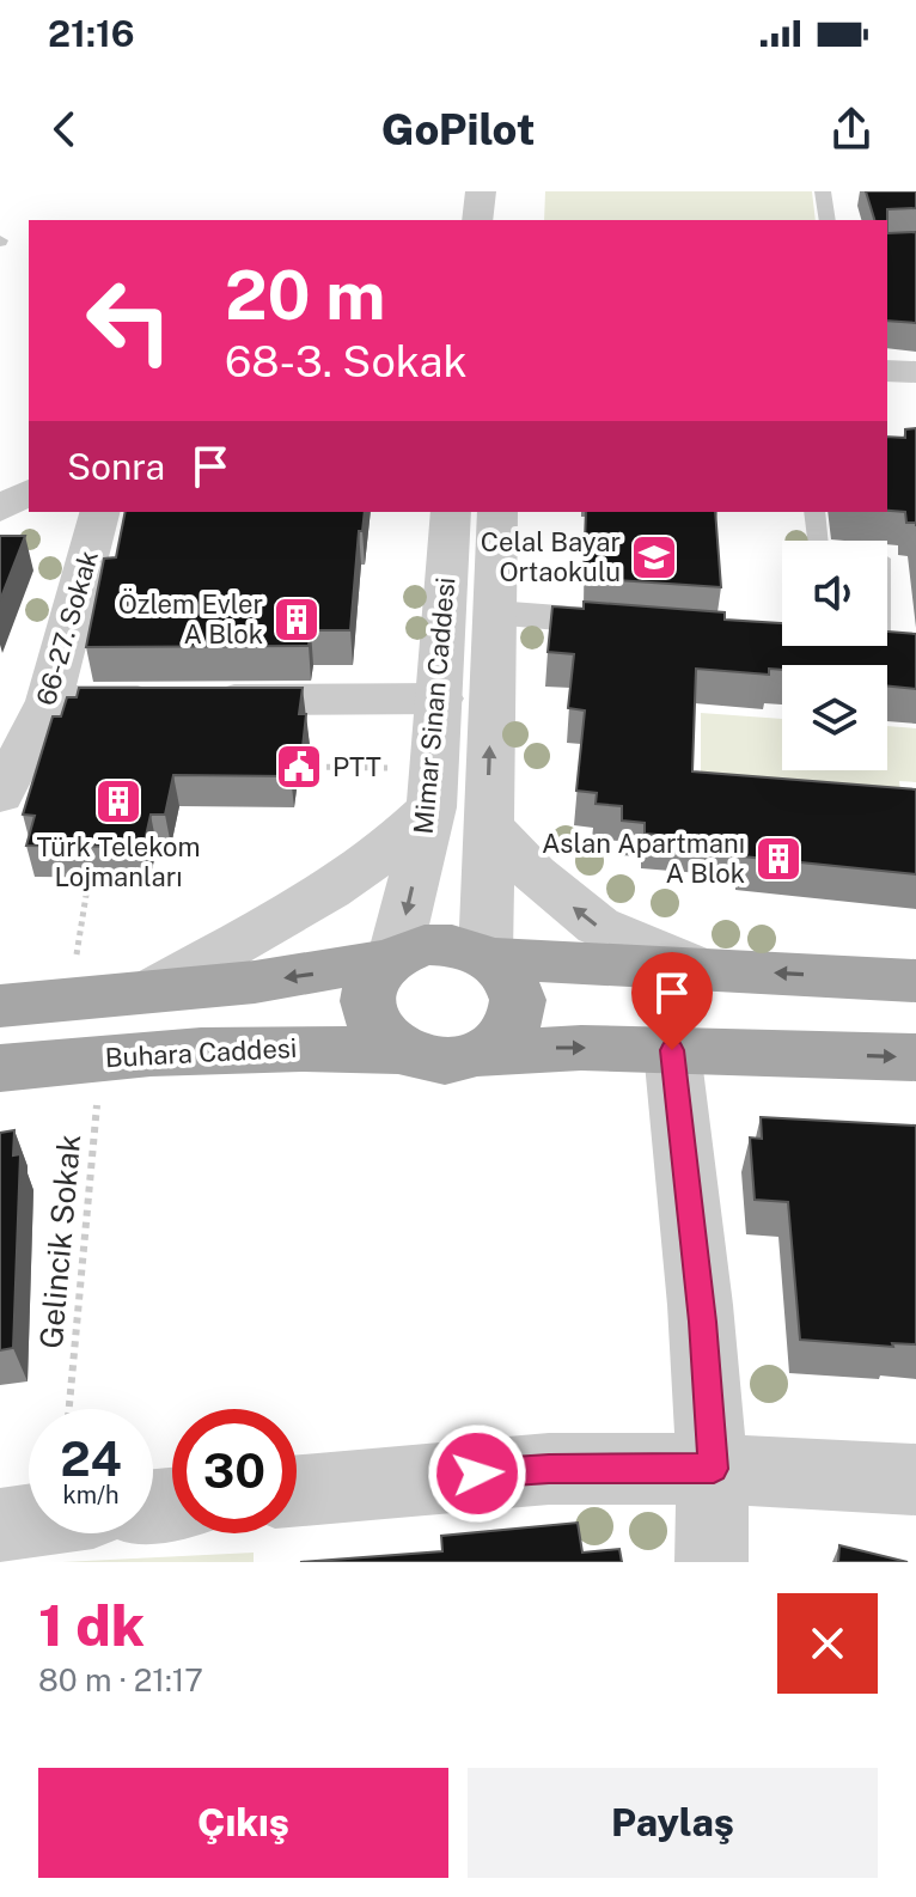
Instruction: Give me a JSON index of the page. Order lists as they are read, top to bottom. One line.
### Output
{"streets":{"main road":["Buhara Caddesi"],"street":["66-27. Sokak","Mimar Sinan Caddesi"],"path":["Gelincik Sokak"]},"crossings":[["Mimar Sinan Caddesi","Buhara Caddesi"],["Buhara Caddesi","Gelincik Sokak"]],"places":{"school or university":["Celal Bayar Ortaokulu"],"building":["Özlem Evler A Blok","Türk Telekom Lojmanları","Aslan Apartmanı A Blok"],"public building":["PTT"]},"page":{"status":"21:16","header":"GoPilot","turn":["20 m","68-3. Sokak"],"then":"Sonra","speed":"24 km/h","limit":"30","heading":["1 dk","80 m · 21:17"],"buttons":["Çıkış","Paylaş"]}}
